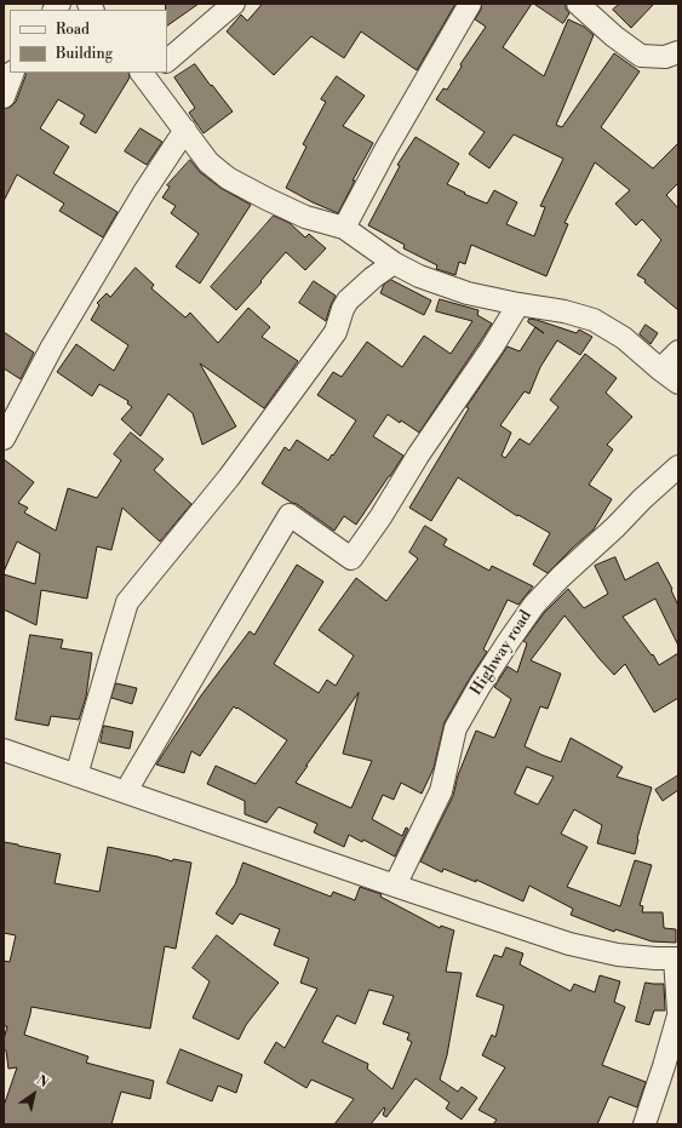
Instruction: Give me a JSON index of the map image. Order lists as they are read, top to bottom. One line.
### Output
{"streets":{"street":["Highway road"]},"legend":["Road","Building"],"north":"top right"}
